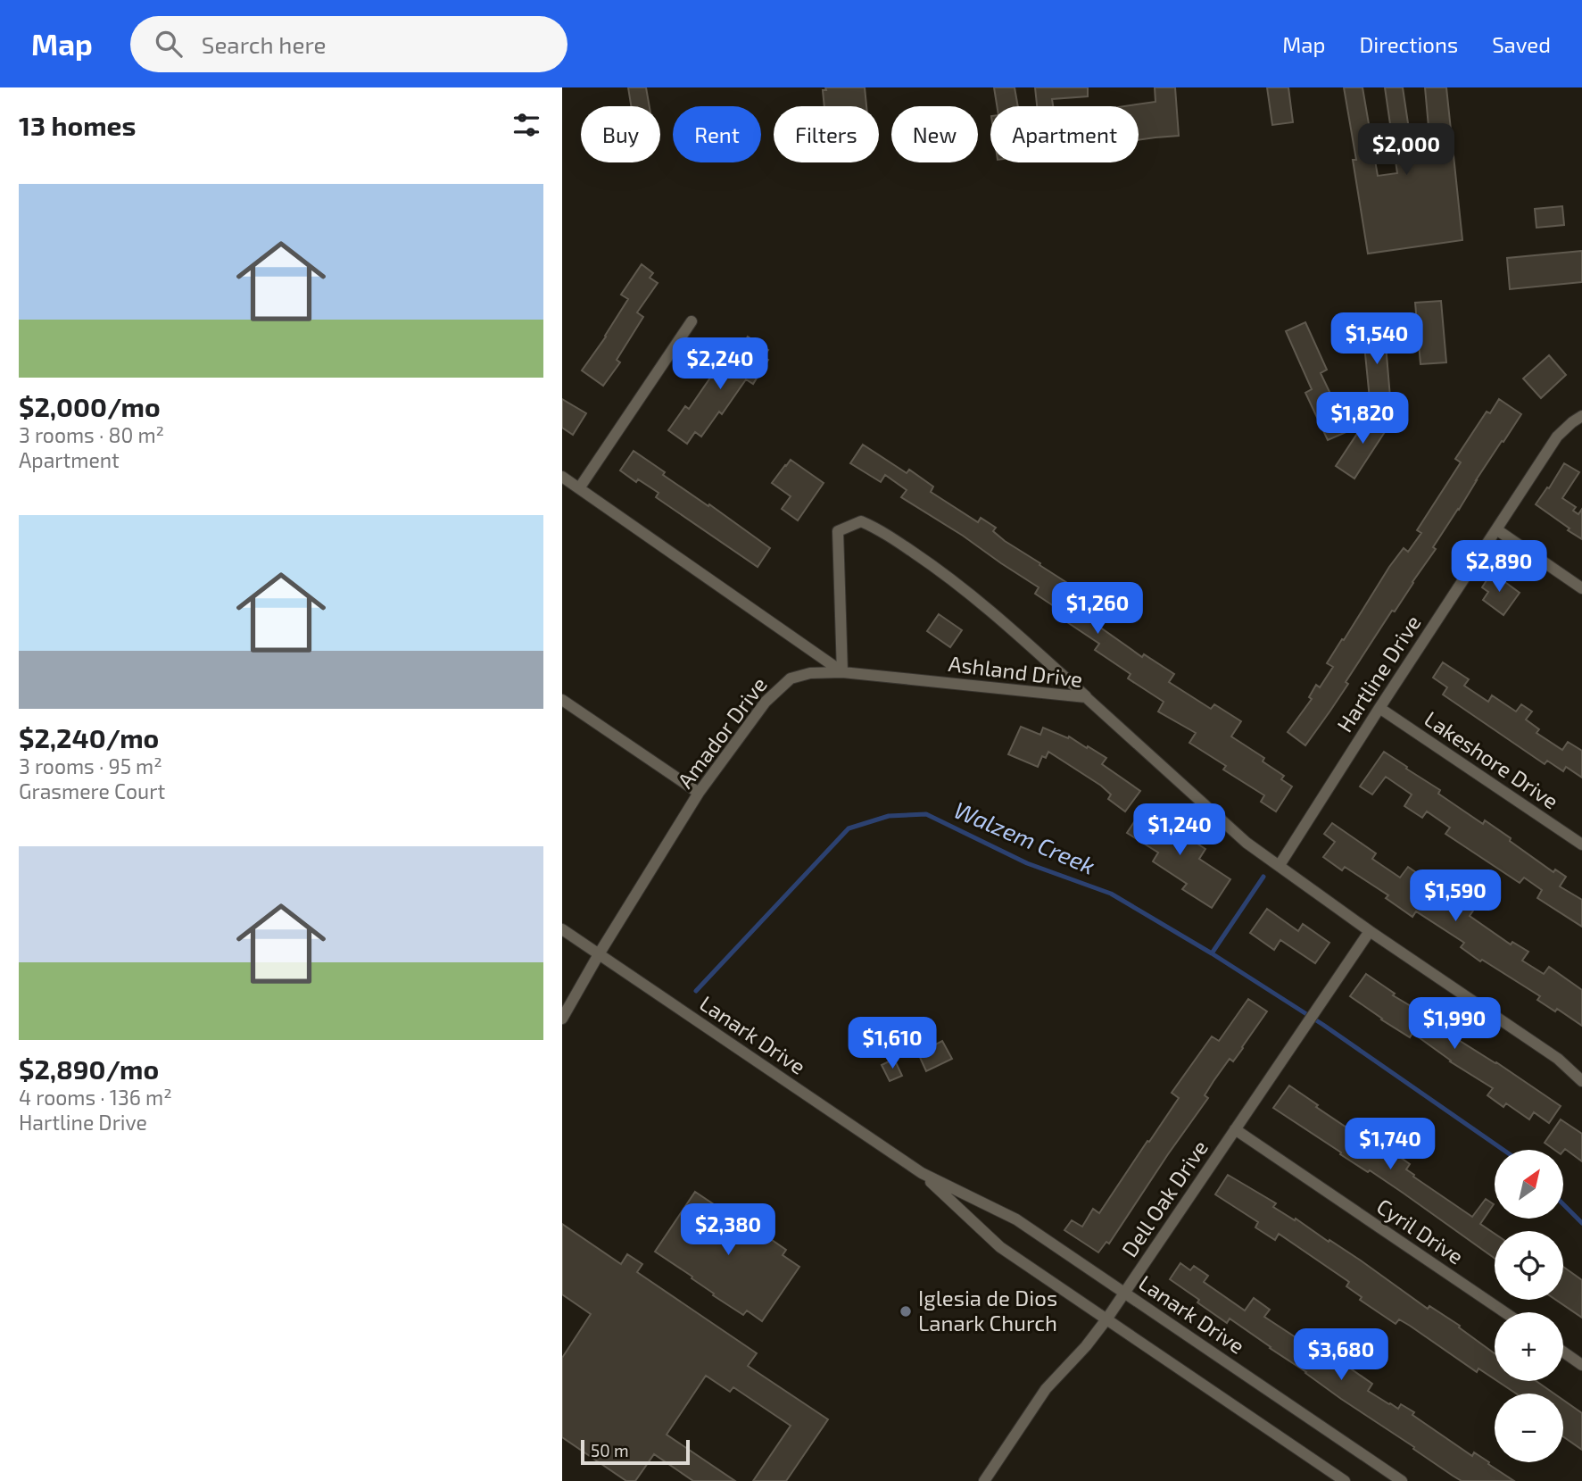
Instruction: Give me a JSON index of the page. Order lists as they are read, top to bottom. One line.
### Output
{"streets":{"street":["Ashland Drive","Hartline Drive","Amador Drive","Lakeshore Drive","Lanark Drive","Dell Oak Drive","Cyril Drive"]},"crossings":[["Ashland Drive","Hartline Drive"],["Ashland Drive","Amador Drive"],["Ashland Drive","Dell Oak Drive"],["Hartline Drive","Lakeshore Drive"],["Amador Drive","Lanark Drive"],["Lanark Drive","Dell Oak Drive"],["Dell Oak Drive","Cyril Drive"]],"water":["Walzem Creek"],"places":["Iglesia de Dios Lanark Church"],"scale_bar":"50 m","north":"top right","page":{"header":"Map","search":"Search here","nav":["Map","Directions","Saved"],"heading":"13 homes","chip":["Buy","Rent","Filters","New","Apartment"],"price":["$2,000","$1,540","$2,240","$1,820","$2,890","$1,260","$1,240","$1,590","$1,990","$1,610","$1,740","$2,380","$3,680"],"list":[{"name":"$2,000/mo","note":"3 rooms · 80 m² · Apartment"},{"name":"$2,240/mo","note":"3 rooms · 95 m² · Grasmere Court"},{"name":"$2,890/mo","note":"4 rooms · 136 m² · Hartline Drive"}],"map_buttons":["+","−"],"scale":"50 m"}}
